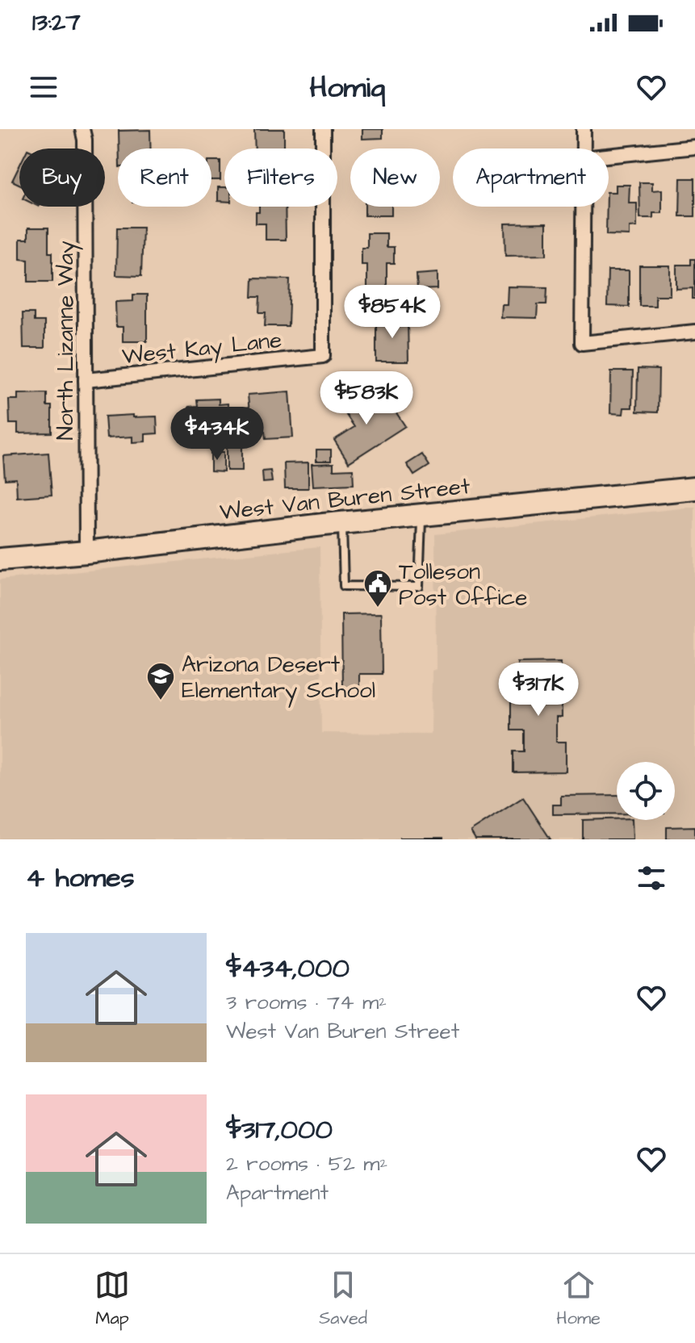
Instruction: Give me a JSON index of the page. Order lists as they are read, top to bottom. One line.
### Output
{"streets":{"main road":["West Van Buren Street"],"street":["North Lizanne Way","West Kay Lane"]},"crossings":[["North Lizanne Way","West Kay Lane"],["North Lizanne Way","West Van Buren Street"]],"places":{"public building":["Tolleson Post Office"],"school or university":["Arizona Desert Elementary School"]},"page":{"status":"13:27","header":"Homiq","chip":["Buy","Rent","Filters","New","Apartment"],"price":["$854K","$583K","$434K","$317K"],"heading":"4 homes","list":[{"name":"$434,000","note":"3 rooms · 74 m² · West Van Buren Street"},{"name":"$317,000","note":"2 rooms · 52 m² · Apartment"}],"tabs":["Map","Saved","Home"]}}
